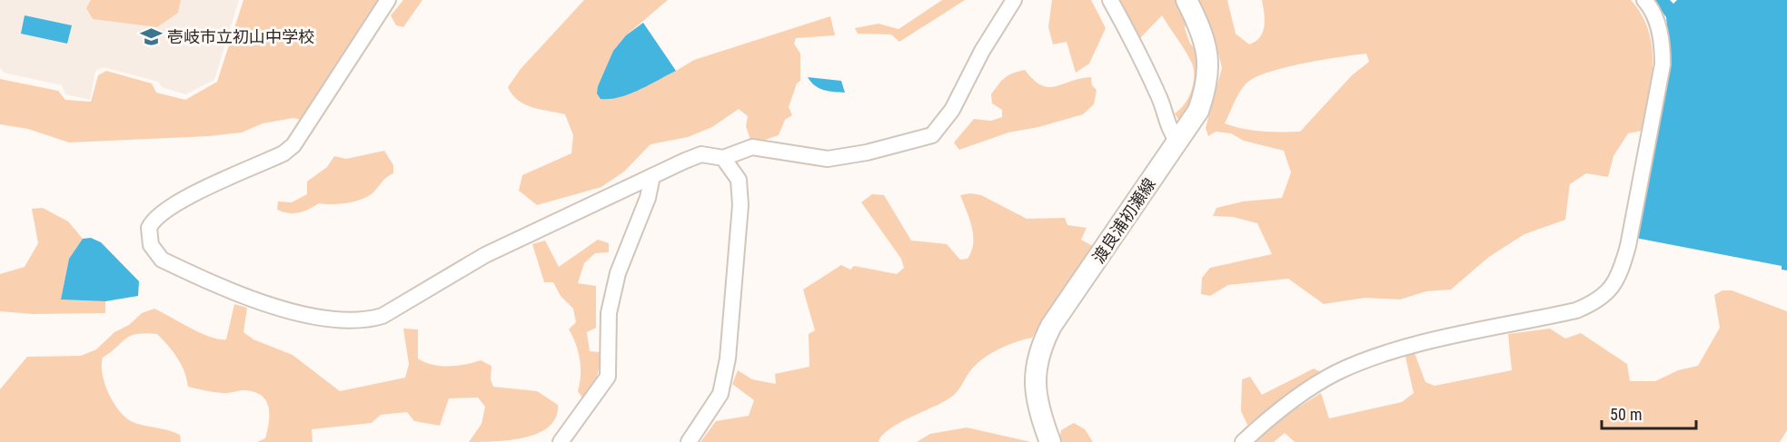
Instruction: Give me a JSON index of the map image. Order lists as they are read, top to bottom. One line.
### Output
{"streets":{"main road":["渡良浦初瀬線"]},"places":{"school or university":["壱岐市立初山中学校"]},"scale_bar":"50 m"}
